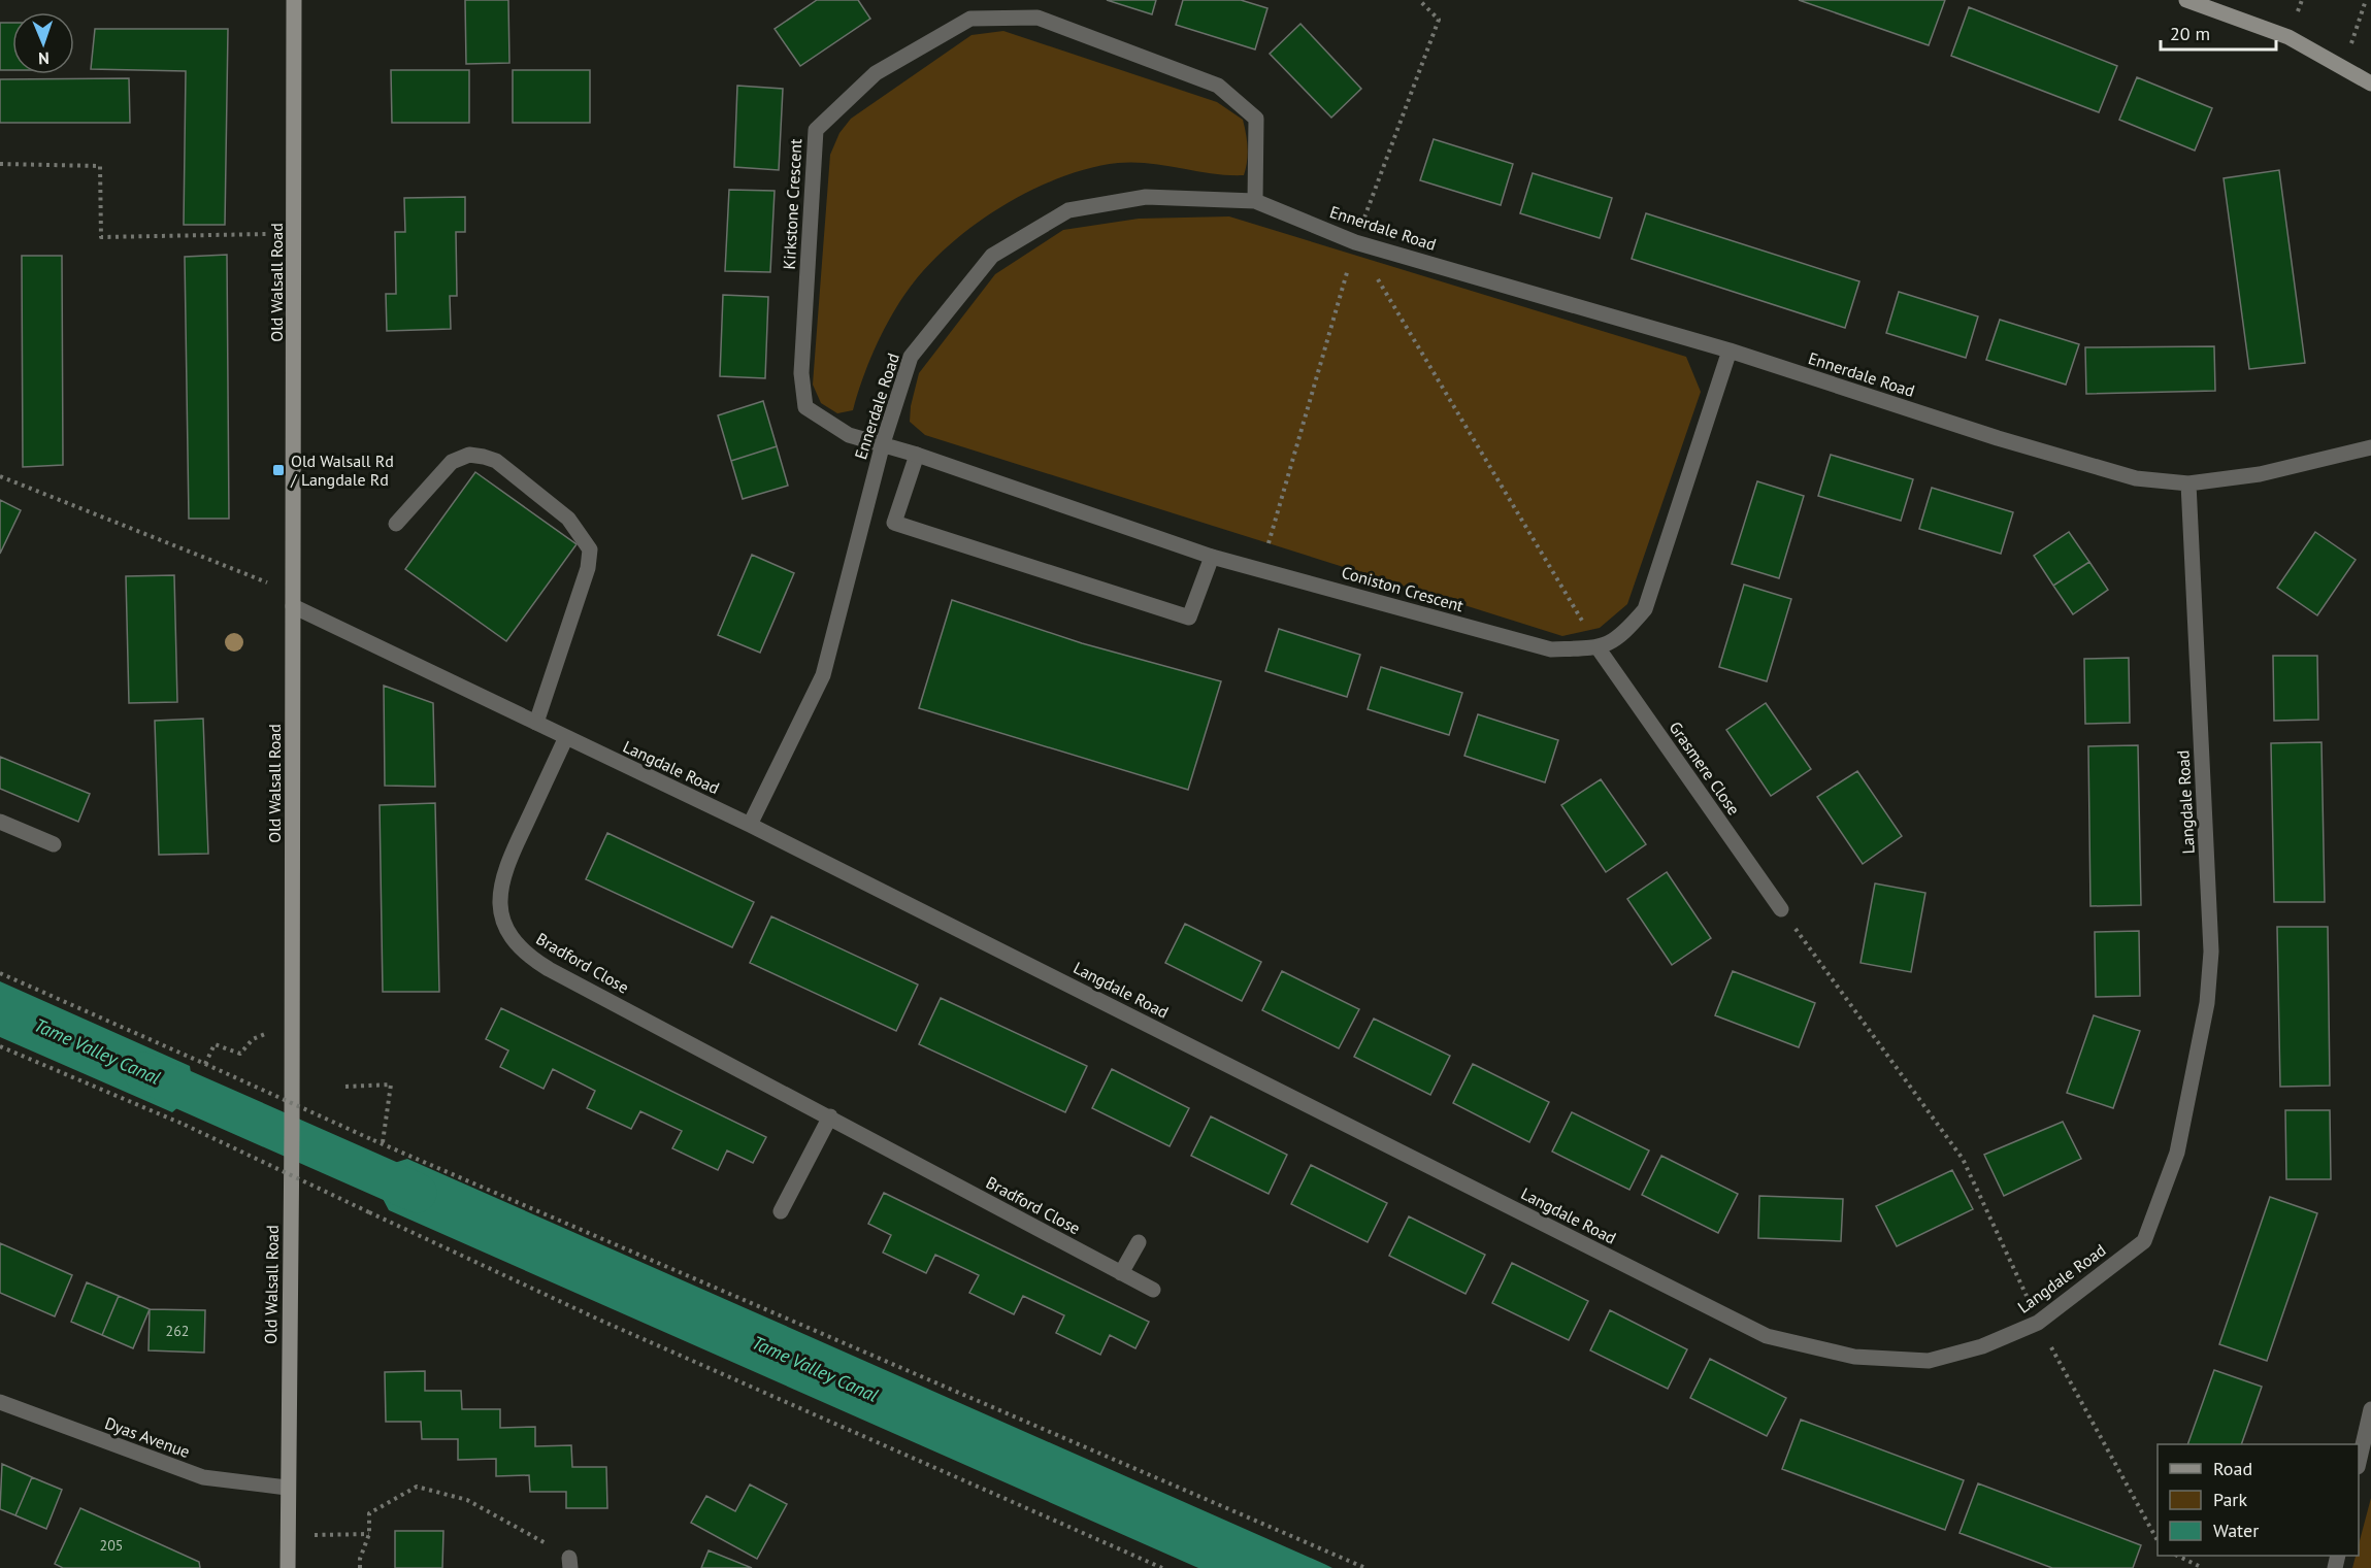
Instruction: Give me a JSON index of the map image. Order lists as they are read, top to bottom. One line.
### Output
{"streets":{"main road":["Old Walsall Road"],"street":["Kirkstone Crescent","Ennerdale Road","Coniston Crescent","Langdale Road","Grasmere Close","Bradford Close","Dyas Avenue"]},"crossings":[["Kirkstone Crescent","Ennerdale Road"],["Kirkstone Crescent","Coniston Crescent"],["Ennerdale Road","Coniston Crescent"],["Ennerdale Road","Langdale Road"],["Old Walsall Road","Langdale Road"],["Old Walsall Road","Dyas Avenue"],["Coniston Crescent","Grasmere Close"],["Langdale Road","Bradford Close"]],"water":["Tame Valley Canal"],"places":{"transit":["Old Walsall Rd / Langdale Rd"]},"house_numbers":["262","205"],"legend":["Road","Park","Water"],"scale_bar":"20 m","north":"bottom"}
